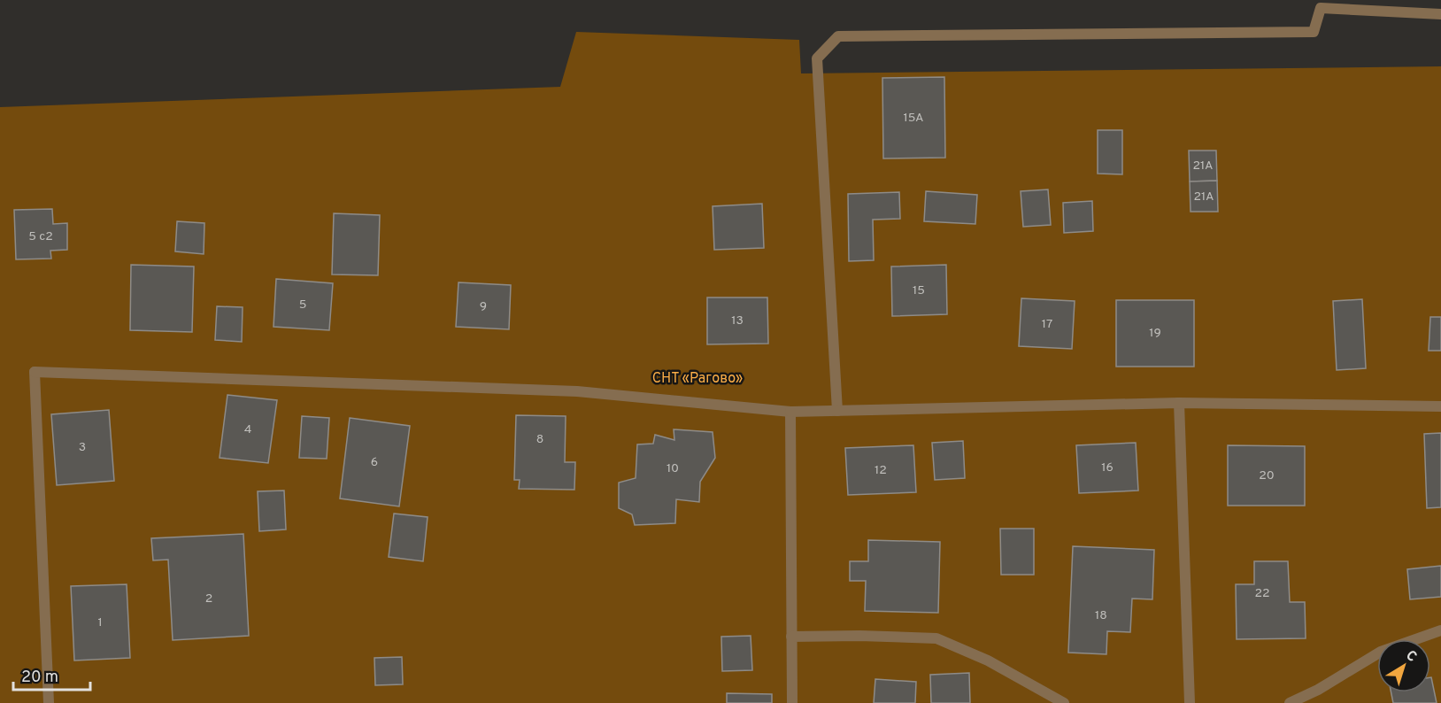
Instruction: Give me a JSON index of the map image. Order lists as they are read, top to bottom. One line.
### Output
{"parks":["СНТ «Рагово»"],"house_numbers":["15А","21А","21А","5 с2","15","5","9","13","17","19","4","8","3","6","16","10","12","20","22","2","18","1"],"scale_bar":"20 m","north":"top right"}
